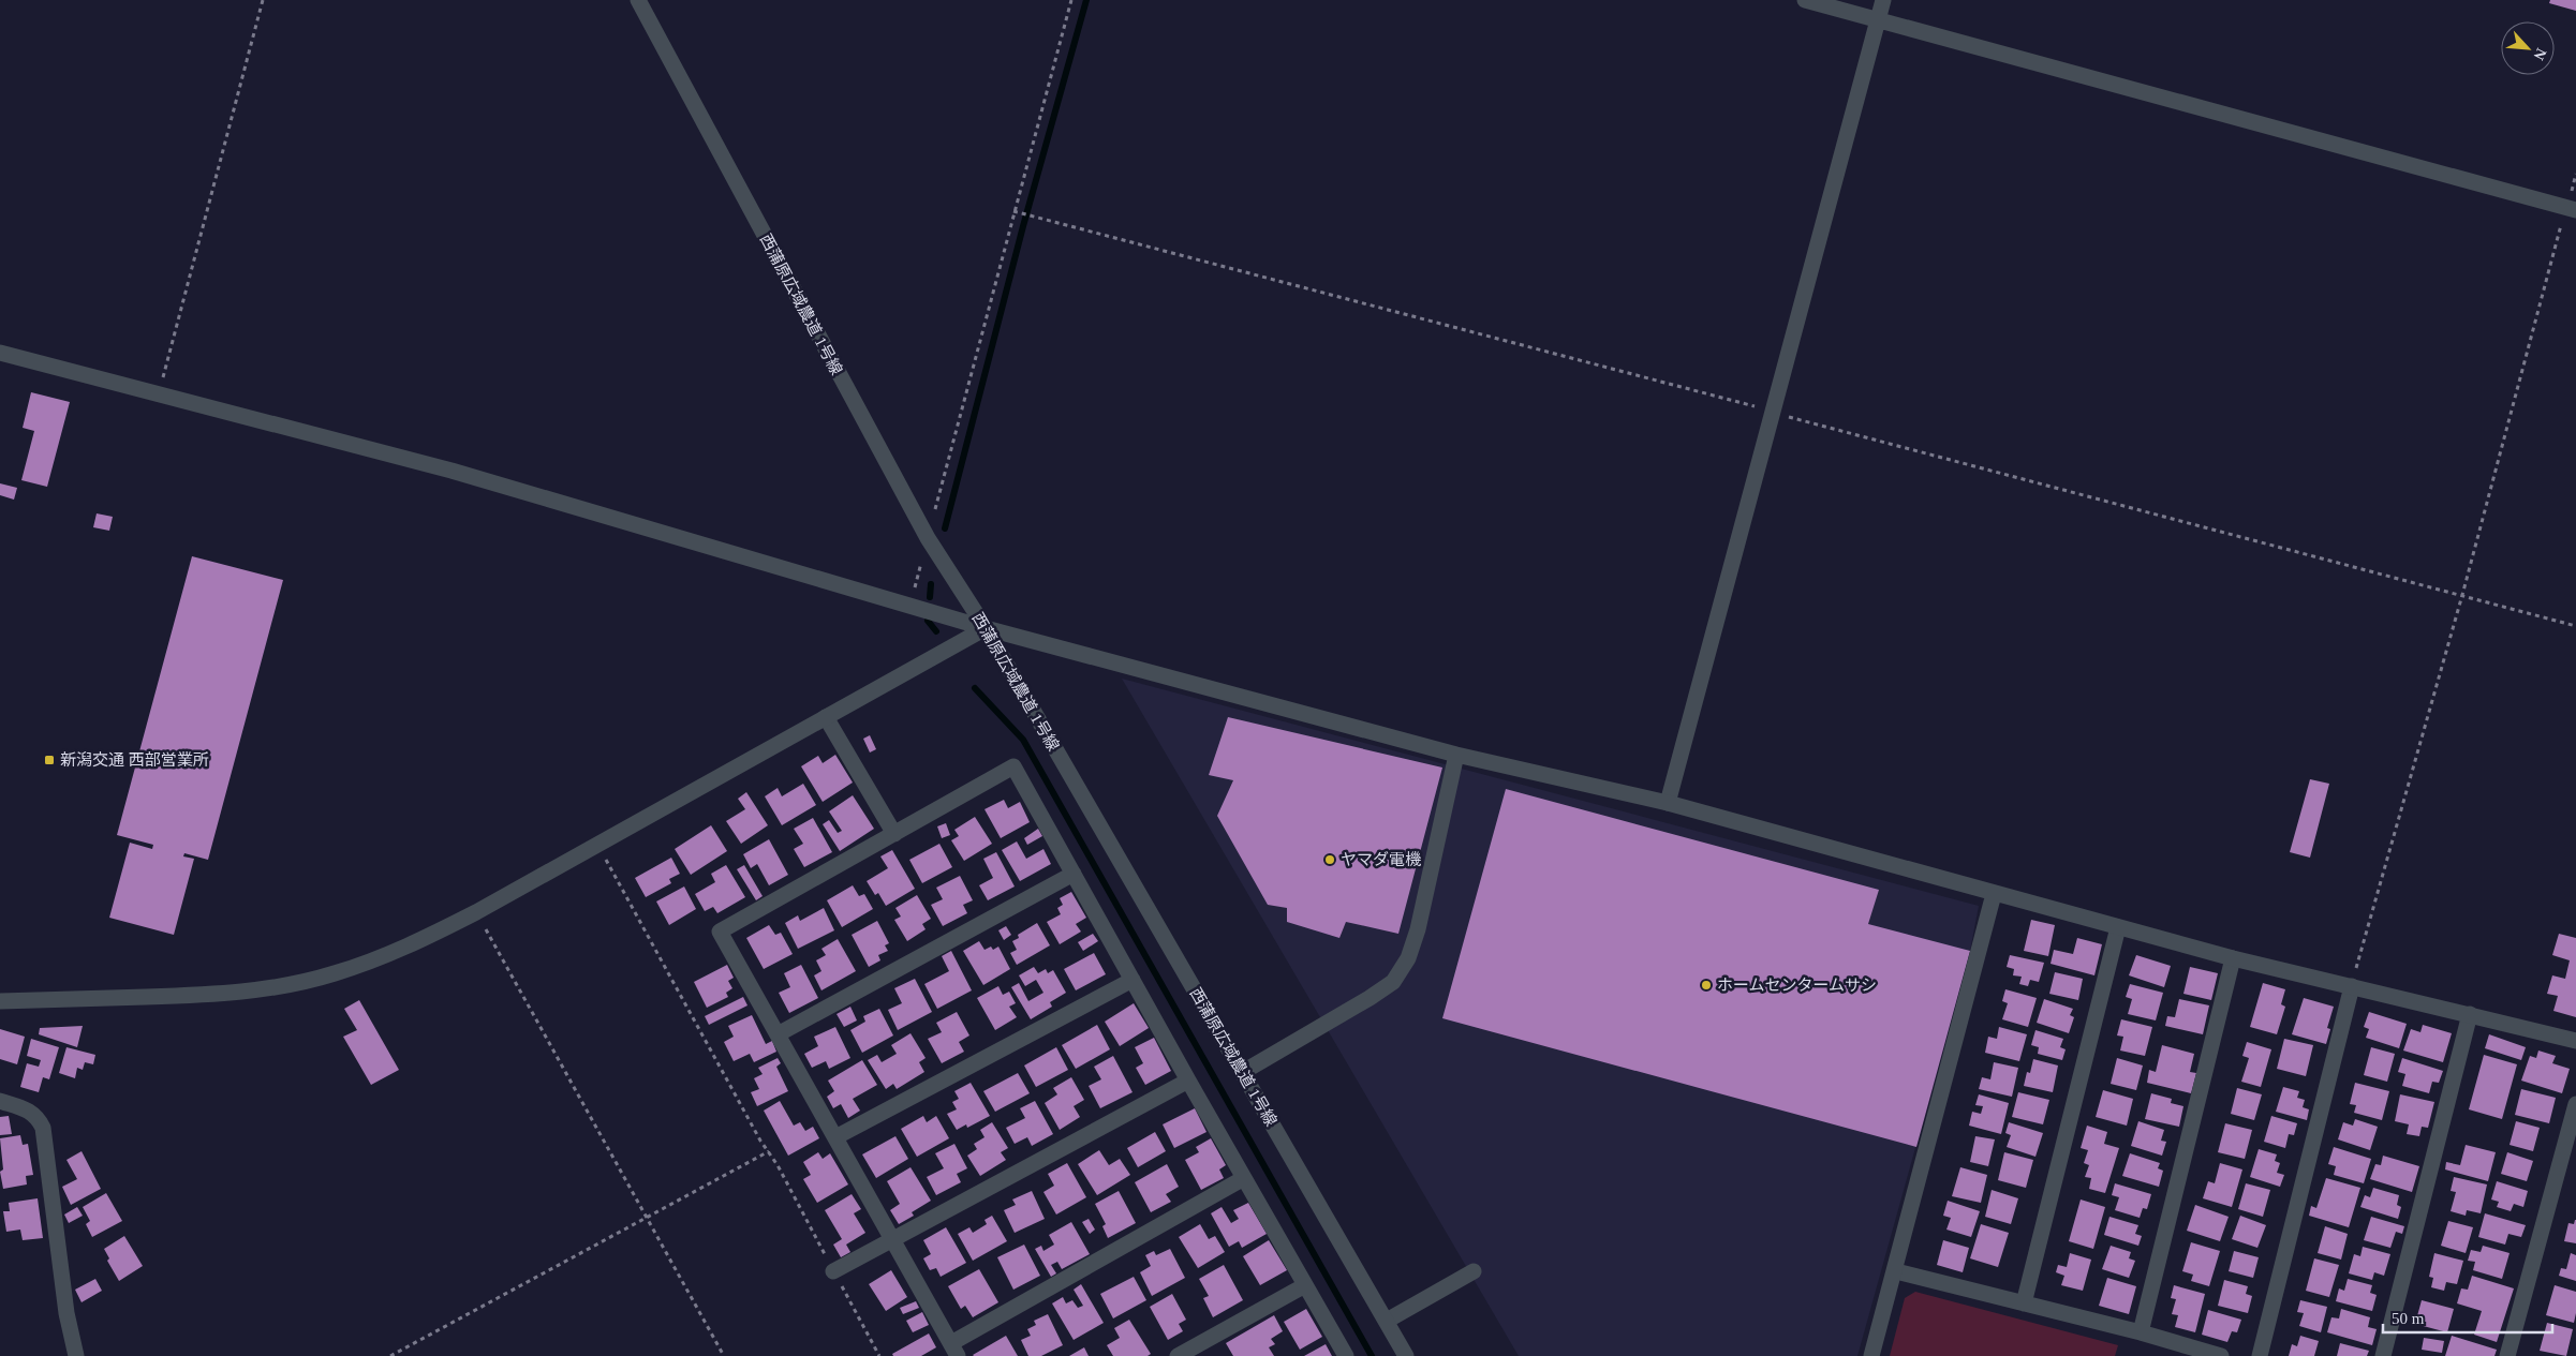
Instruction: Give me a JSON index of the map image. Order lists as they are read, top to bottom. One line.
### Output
{"streets":{"street":["西蒲原広域農道 1号線"]},"places":{"transit":["新潟交通 西部営業所"],"other":["ヤマダ電機","ホームセンタームサシ"]},"scale_bar":"50 m","north":"bottom right"}
